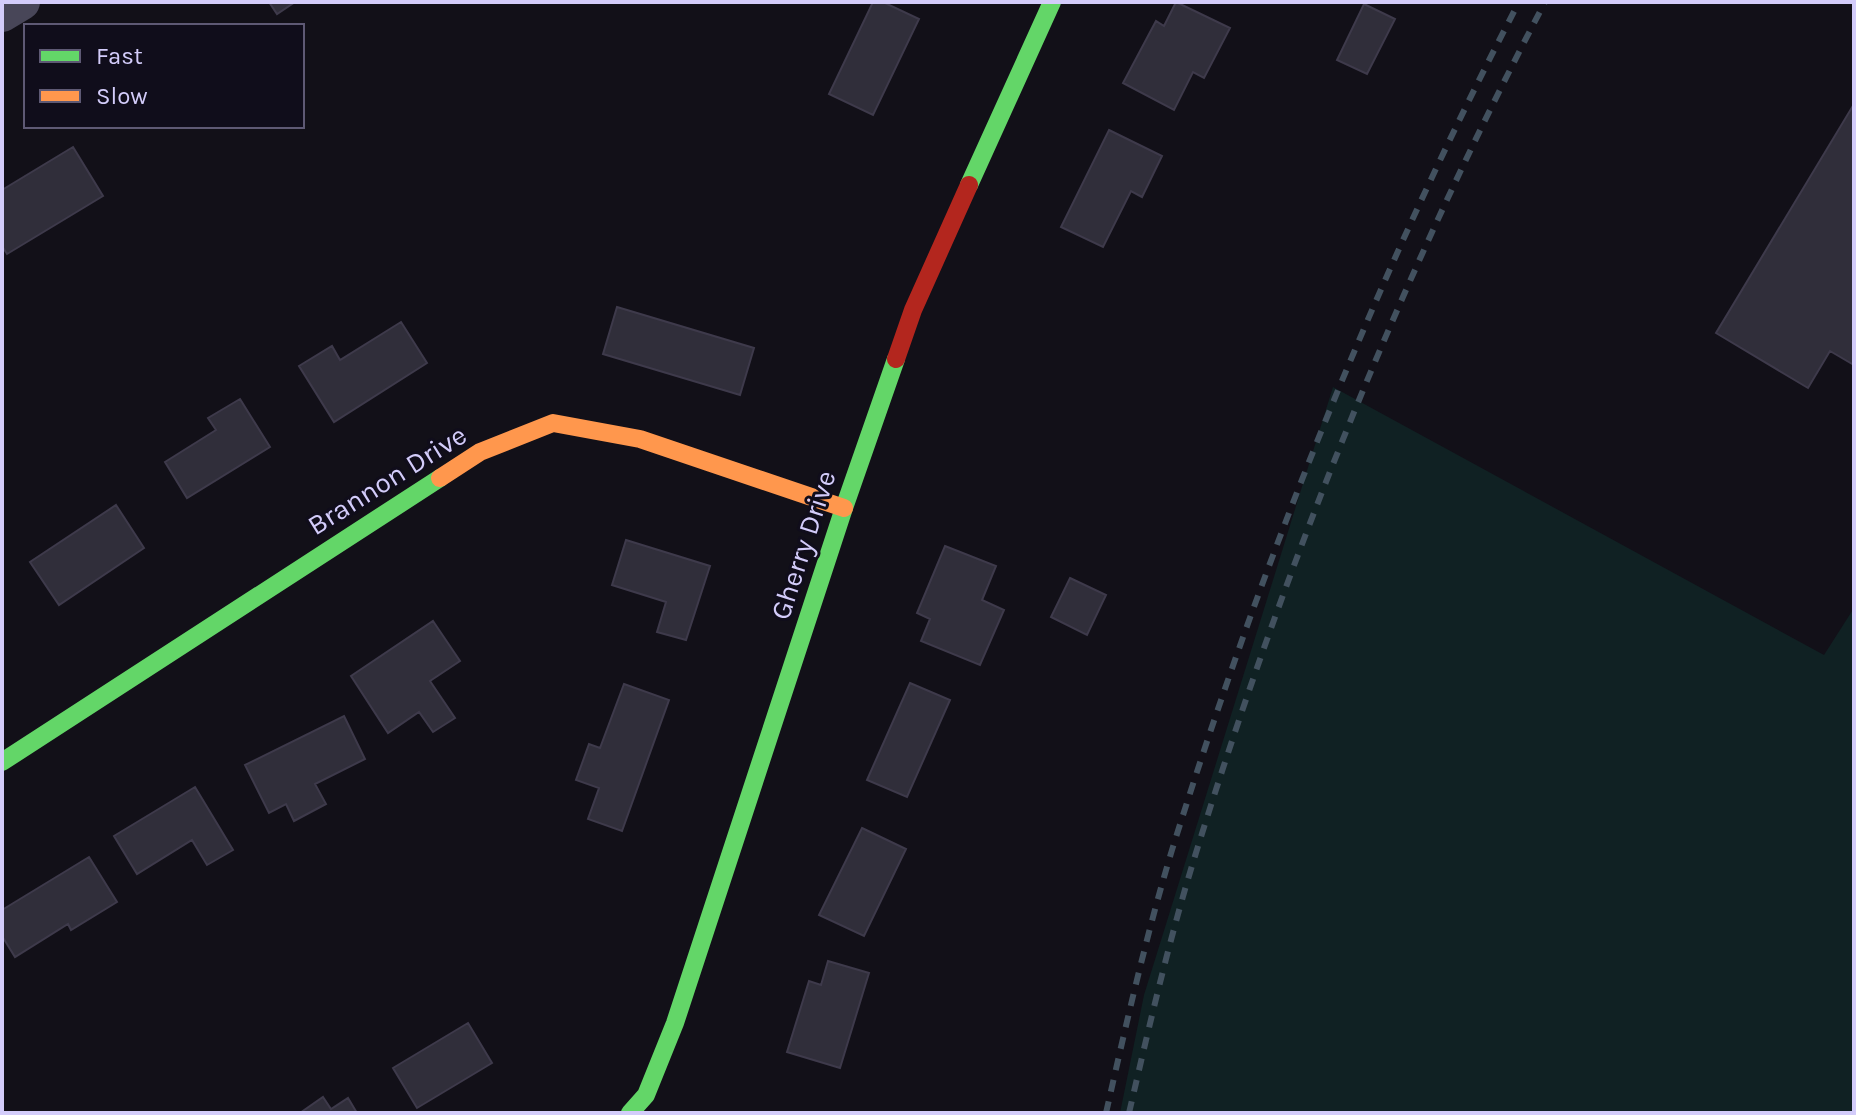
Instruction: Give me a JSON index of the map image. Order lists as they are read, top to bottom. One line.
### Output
{"streets":{"street":["Brannon Drive","Gherry Drive"]},"crossings":[["Brannon Drive","Gherry Drive"]],"legend":["Fast","Slow"]}
